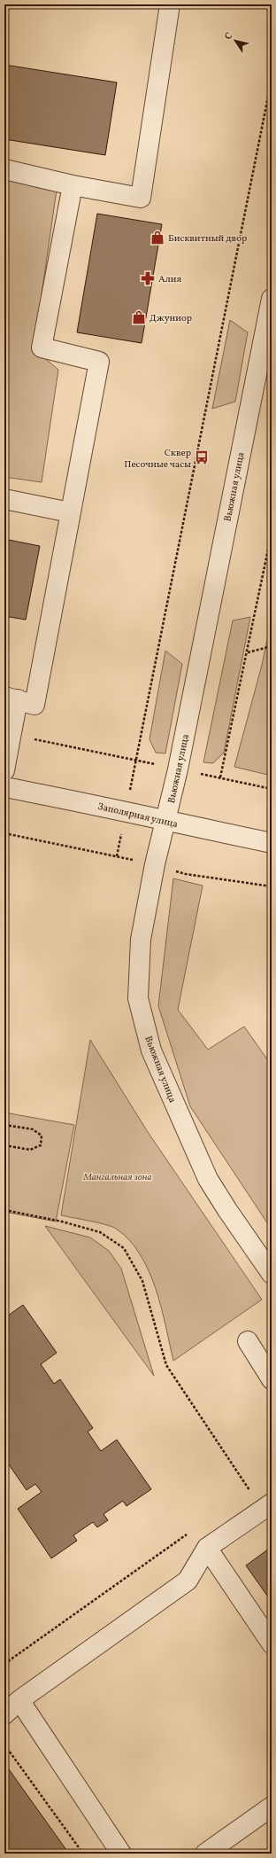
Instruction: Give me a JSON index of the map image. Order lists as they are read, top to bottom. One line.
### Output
{"streets":{"street":["Вьюжная улица","Заполярная улица"]},"crossings":[["Вьюжная улица","Заполярная улица"]],"parks":["Мангальная зона"],"places":{"shop":["Бисквитный двор","Джуниор"],"pharmacy":["Алия"],"bus stop":["Сквер Песочные часы"]},"north":"top left"}
